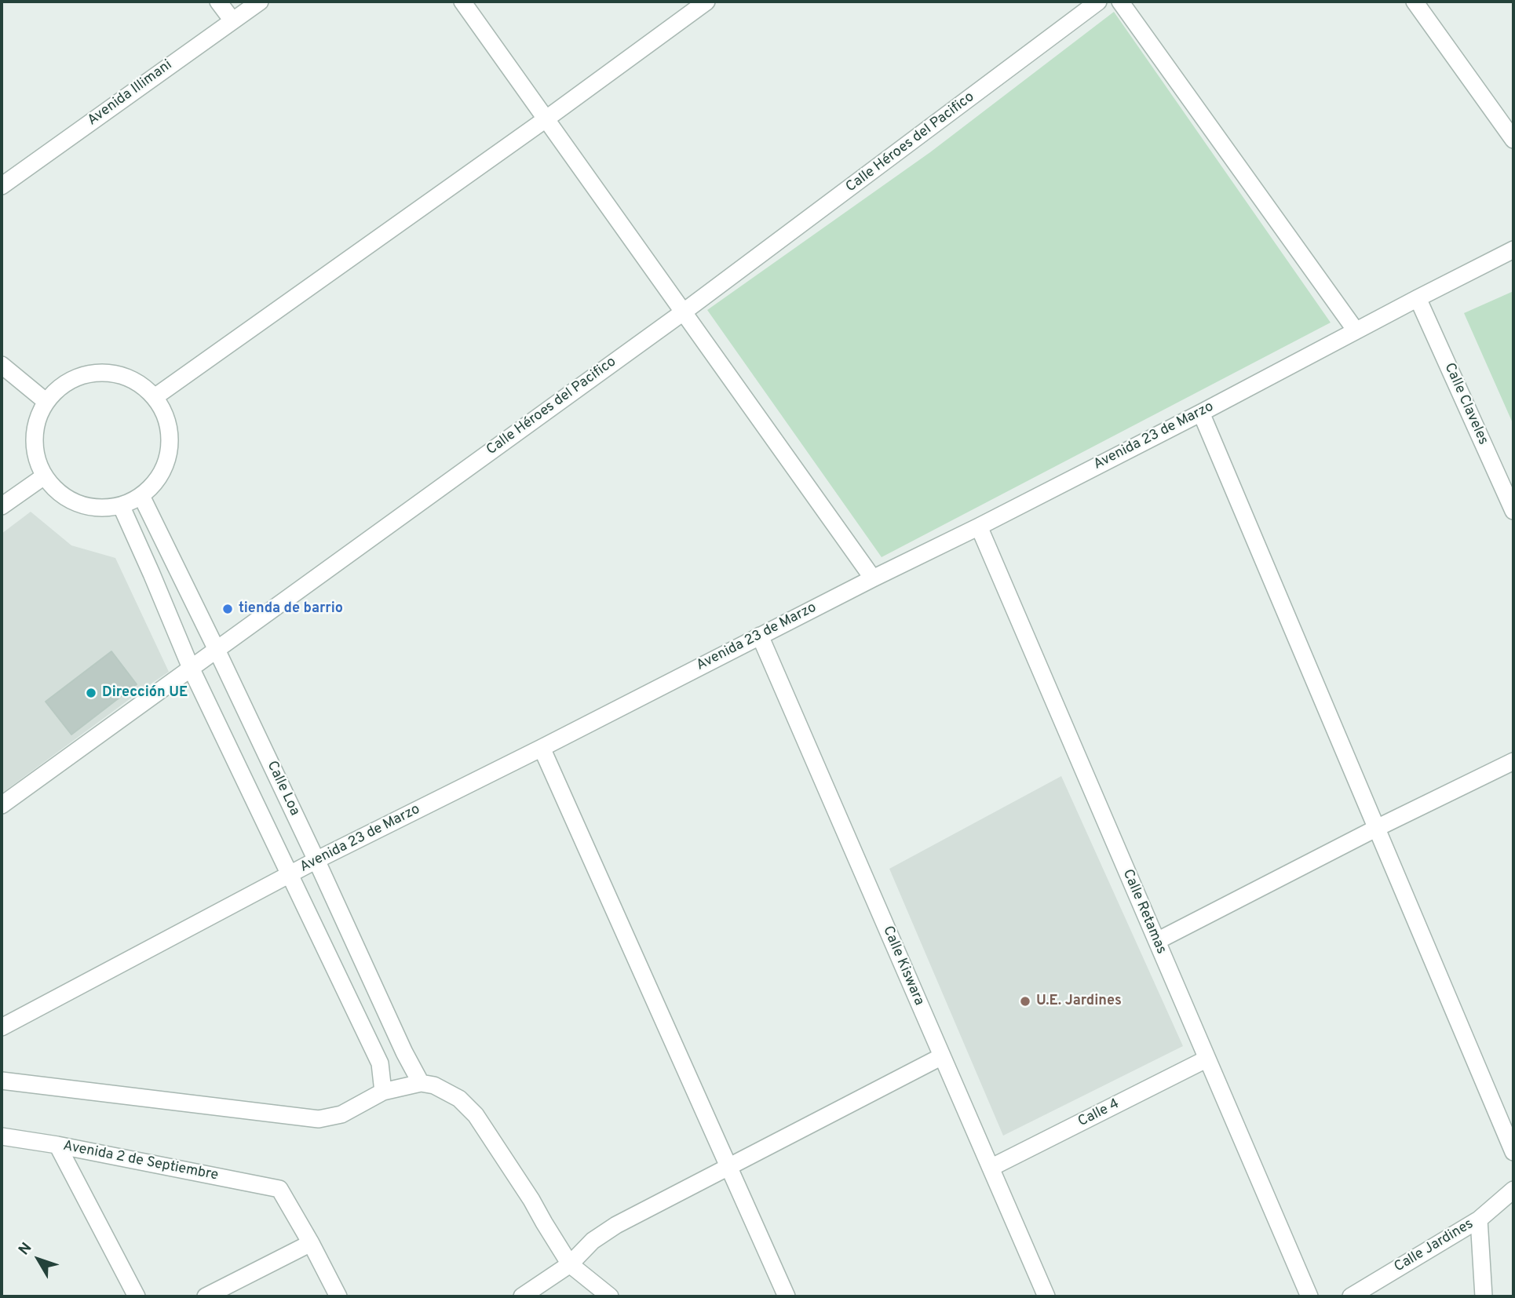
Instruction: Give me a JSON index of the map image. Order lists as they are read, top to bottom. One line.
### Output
{"streets":{"street":["Avenida Illimani","Calle Héroes del Pacifico","Calle Claveles","Avenida 23 de Marzo","Calle Loa","Calle Retamas","Calle Kiswara","Calle 4","Avenida 2 de Septiembre","Calle Jardines"]},"crossings":[["Calle Héroes del Pacifico","Calle Loa"],["Calle Claveles","Avenida 23 de Marzo"],["Avenida 23 de Marzo","Calle Loa"],["Avenida 23 de Marzo","Calle Retamas"],["Avenida 23 de Marzo","Calle Kiswara"],["Calle Retamas","Calle 4"],["Calle Kiswara","Calle 4"]],"places":["tienda de barrio","Dirección UE","U.E. Jardines"],"north":"top left"}
